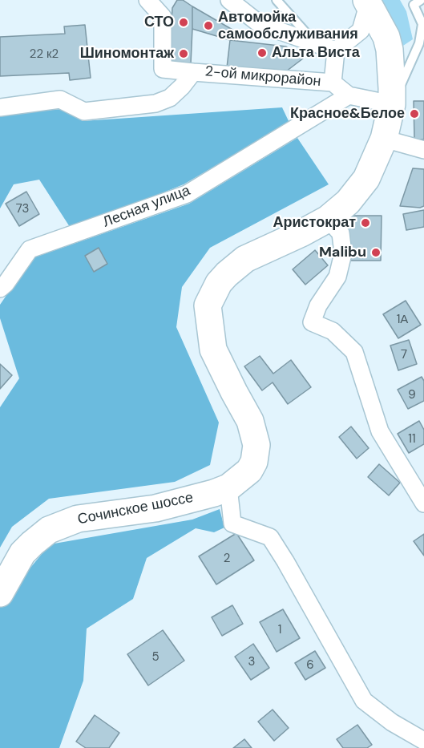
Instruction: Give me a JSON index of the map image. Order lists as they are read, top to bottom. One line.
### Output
{"streets":{"highway":["Сочинское шоссе"],"street":["2-ой микрорайон","Лесная улица"]},"places":["СТО","Автомойка самообслуживания","Альта Виста","Шиномонтаж","Красное&Белое","Аристократ","Malibu"],"house_numbers":["22 к2","73","1А","7","9","11","2","1","5","3","6"]}
